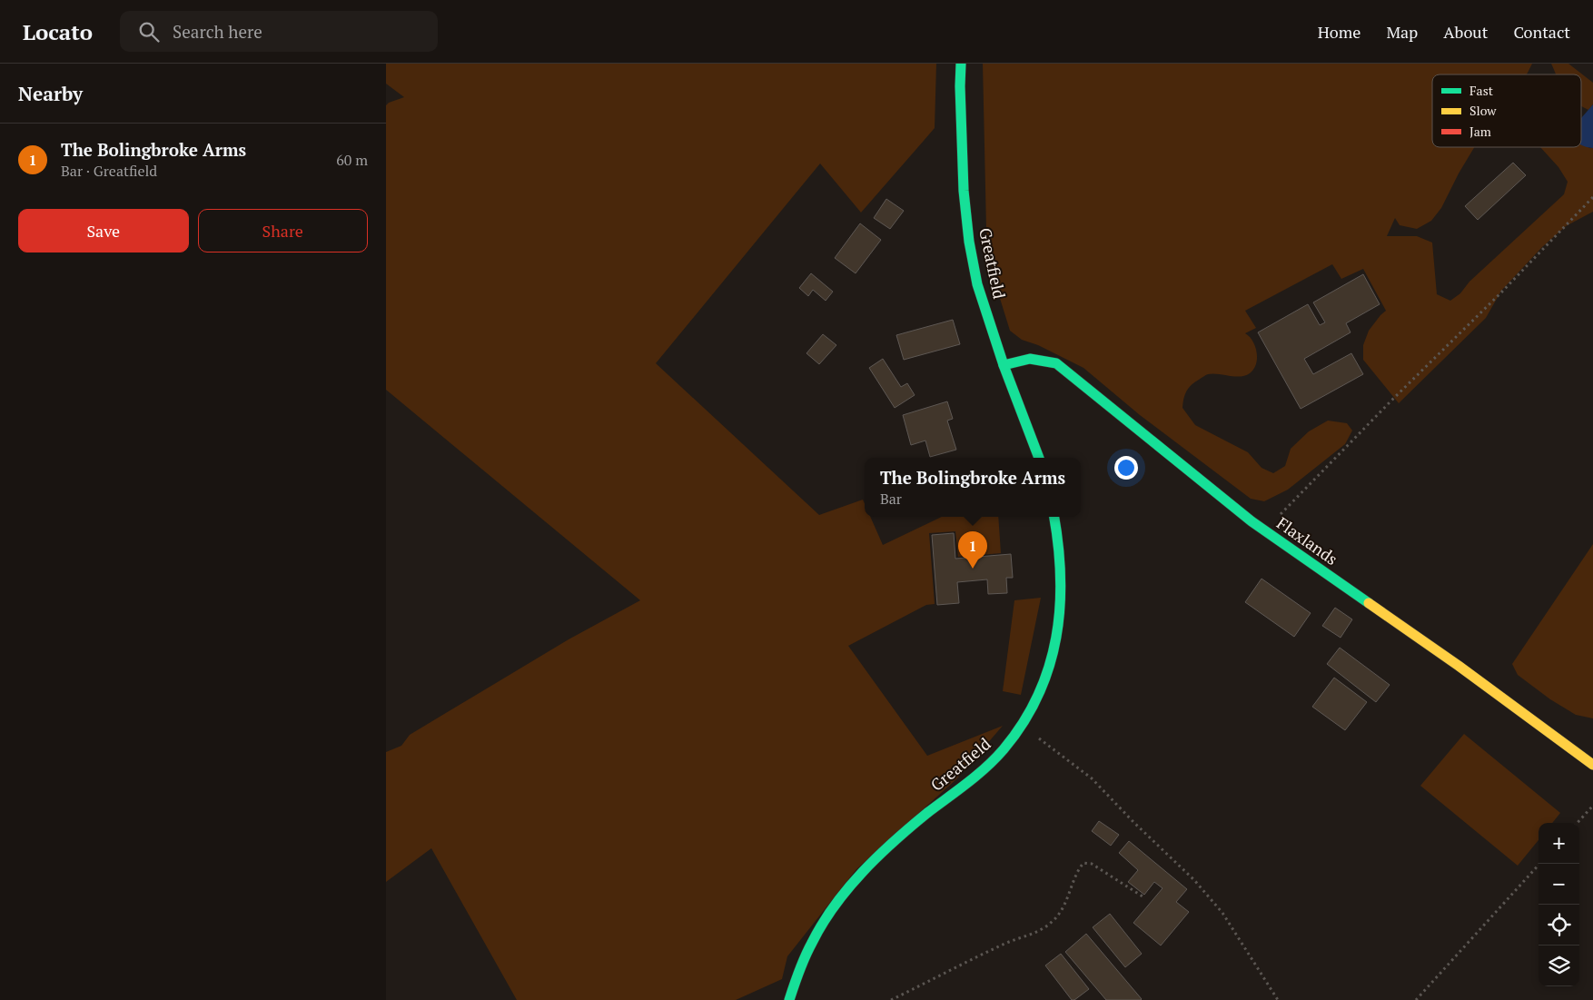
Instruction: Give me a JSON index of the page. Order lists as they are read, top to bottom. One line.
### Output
{"streets":{"street":["Greatfield","Flaxlands"]},"crossings":[["Greatfield","Flaxlands"]],"legend":["Fast","Slow","Jam"],"page":{"header":"Locato","search":"Search here","nav":["Home","Map","About","Contact"],"heading":"Nearby","list":[{"mark":"1","name":"The Bolingbroke Arms","note":"Bar · Greatfield","value":"60 m"}],"buttons":["Save","Share"],"popup":["The Bolingbroke Arms","Bar"],"pins":"1","map_buttons":["+","−"]}}
